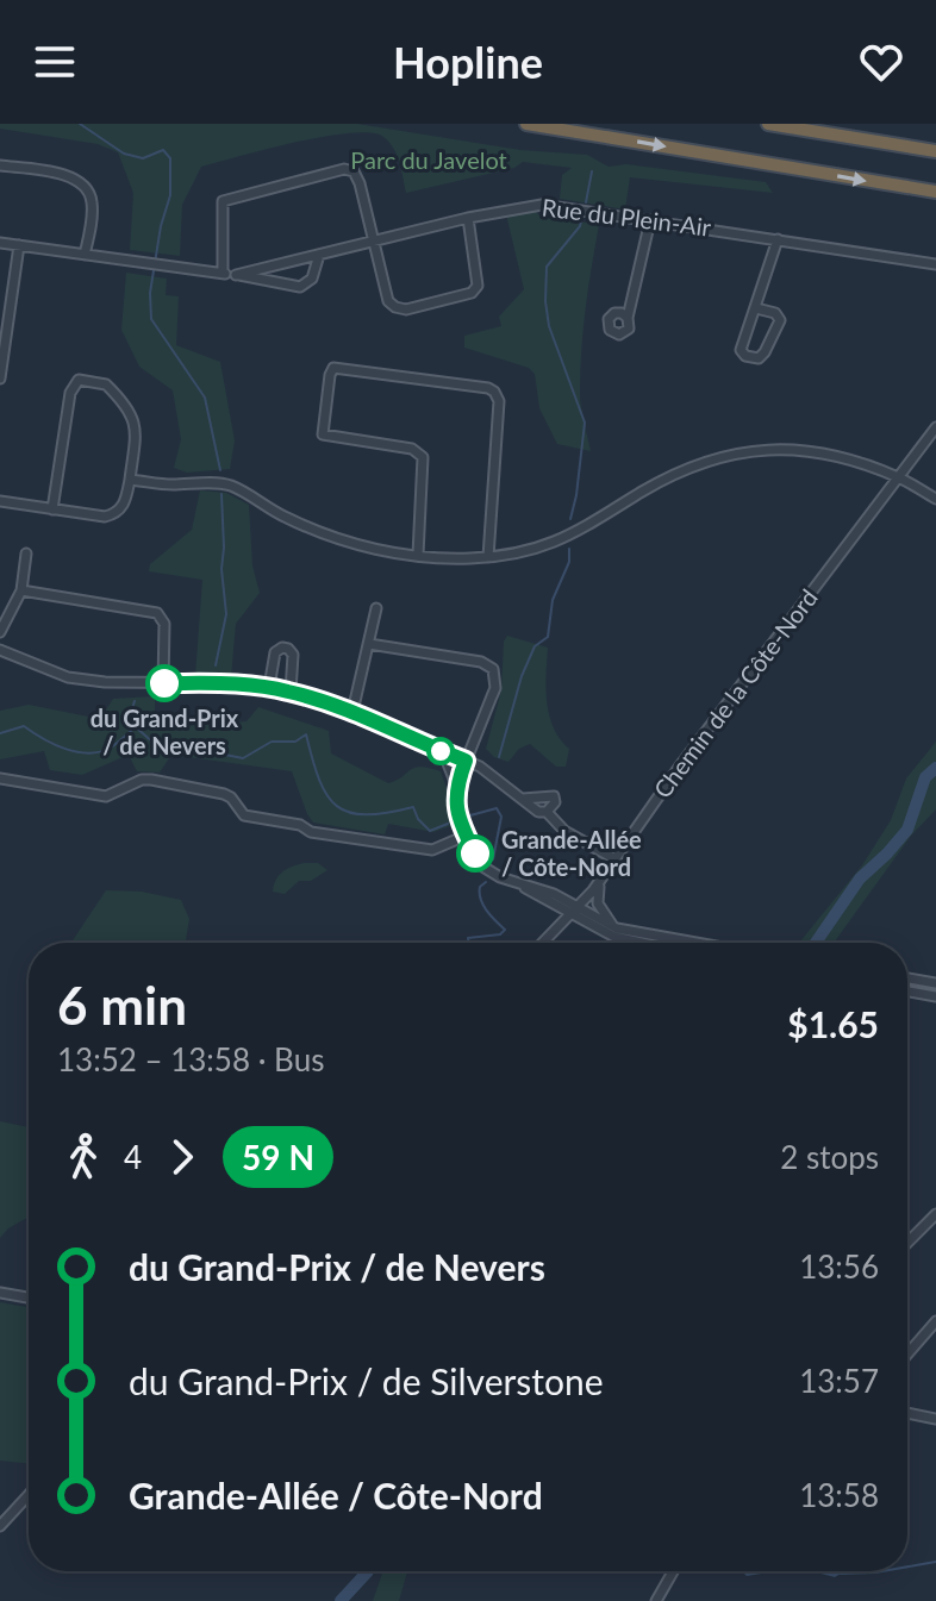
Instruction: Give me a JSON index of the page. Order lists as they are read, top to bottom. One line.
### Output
{"streets":{"street":["Rue du Plein-Air","Chemin de la Côte-Nord"]},"parks":["Parc du Javelot"],"places":["du Grand-Prix / de Nevers","Grande-Allée / Côte-Nord"],"page":{"header":"Hopline","heading":["6 min","13:52 – 13:58 · Bus","$1.65"],"legs":["4","59 N","2 stops"],"list":[{"name":"du Grand-Prix / de Nevers","value":"13:56"},{"name":"du Grand-Prix / de Silverstone","value":"13:57"},{"name":"Grande-Allée / Côte-Nord","value":"13:58"}]}}
